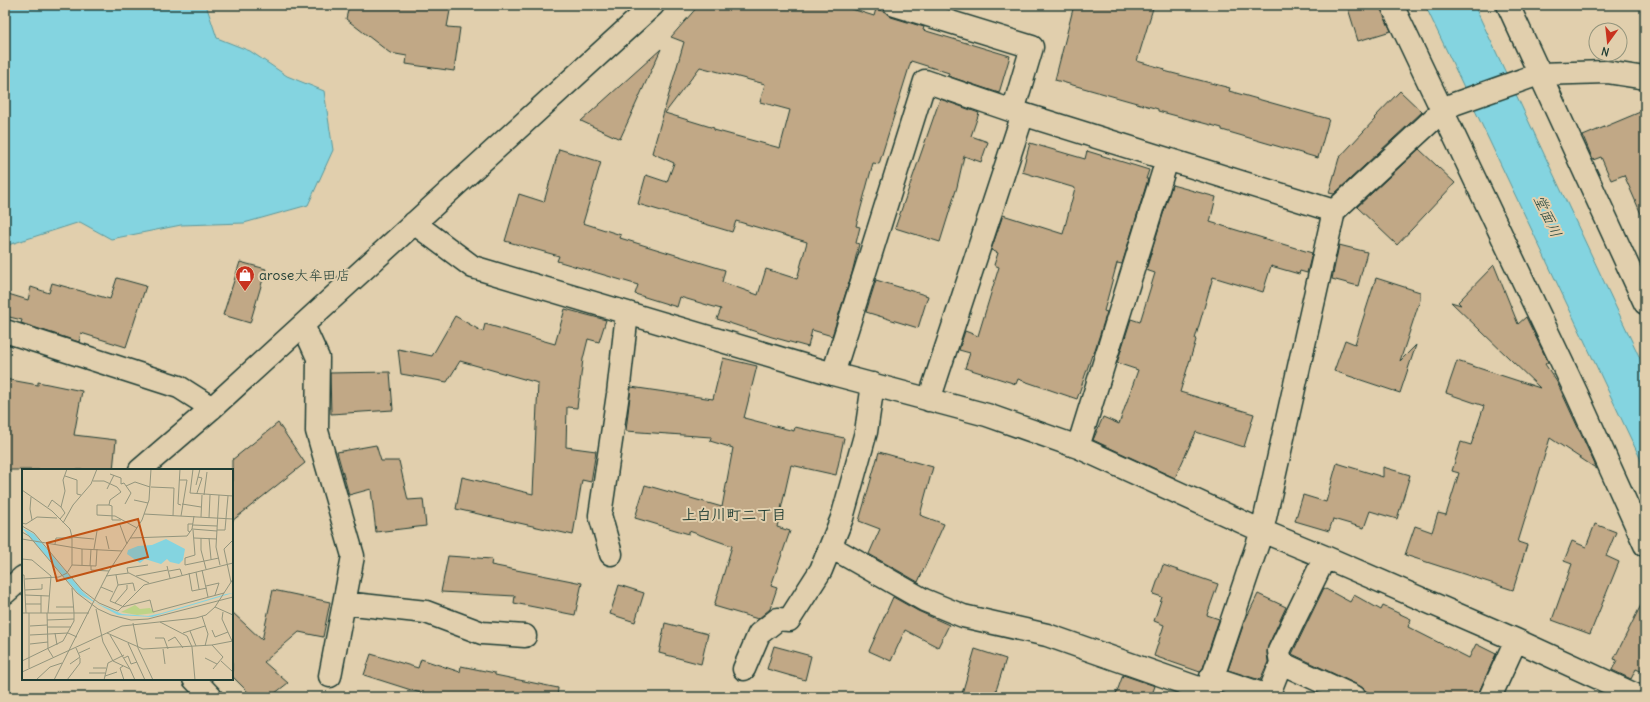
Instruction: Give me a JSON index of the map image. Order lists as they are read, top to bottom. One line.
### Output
{"districts":["上白川町二丁目"],"water":["堂面川"],"places":{"shop":["arose大牟田店"]},"north":"bottom"}
